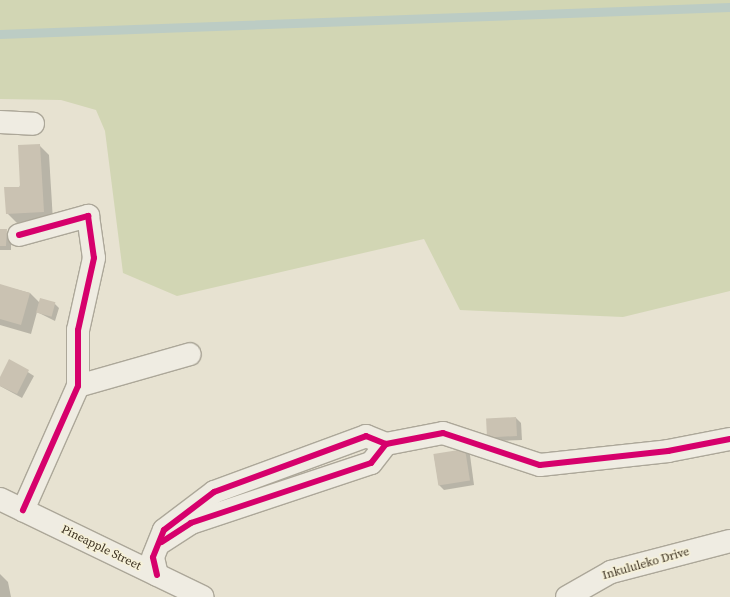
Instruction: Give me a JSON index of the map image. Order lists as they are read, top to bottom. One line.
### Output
{"streets":{"street":["Pineapple Street","Inkululeko Drive"]}}
